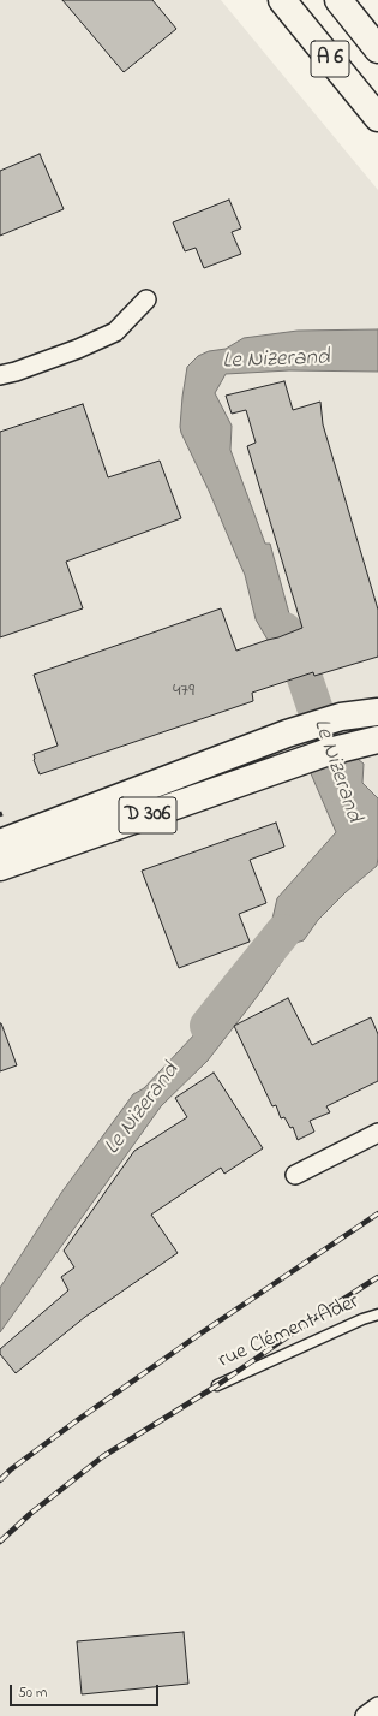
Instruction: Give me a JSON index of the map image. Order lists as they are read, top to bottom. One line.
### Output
{"streets":{"main road":["A 6","D 306"],"lane":["rue Clément Ader"]},"water":["Le Nizerand"],"house_numbers":["479"],"scale_bar":"50 m"}
